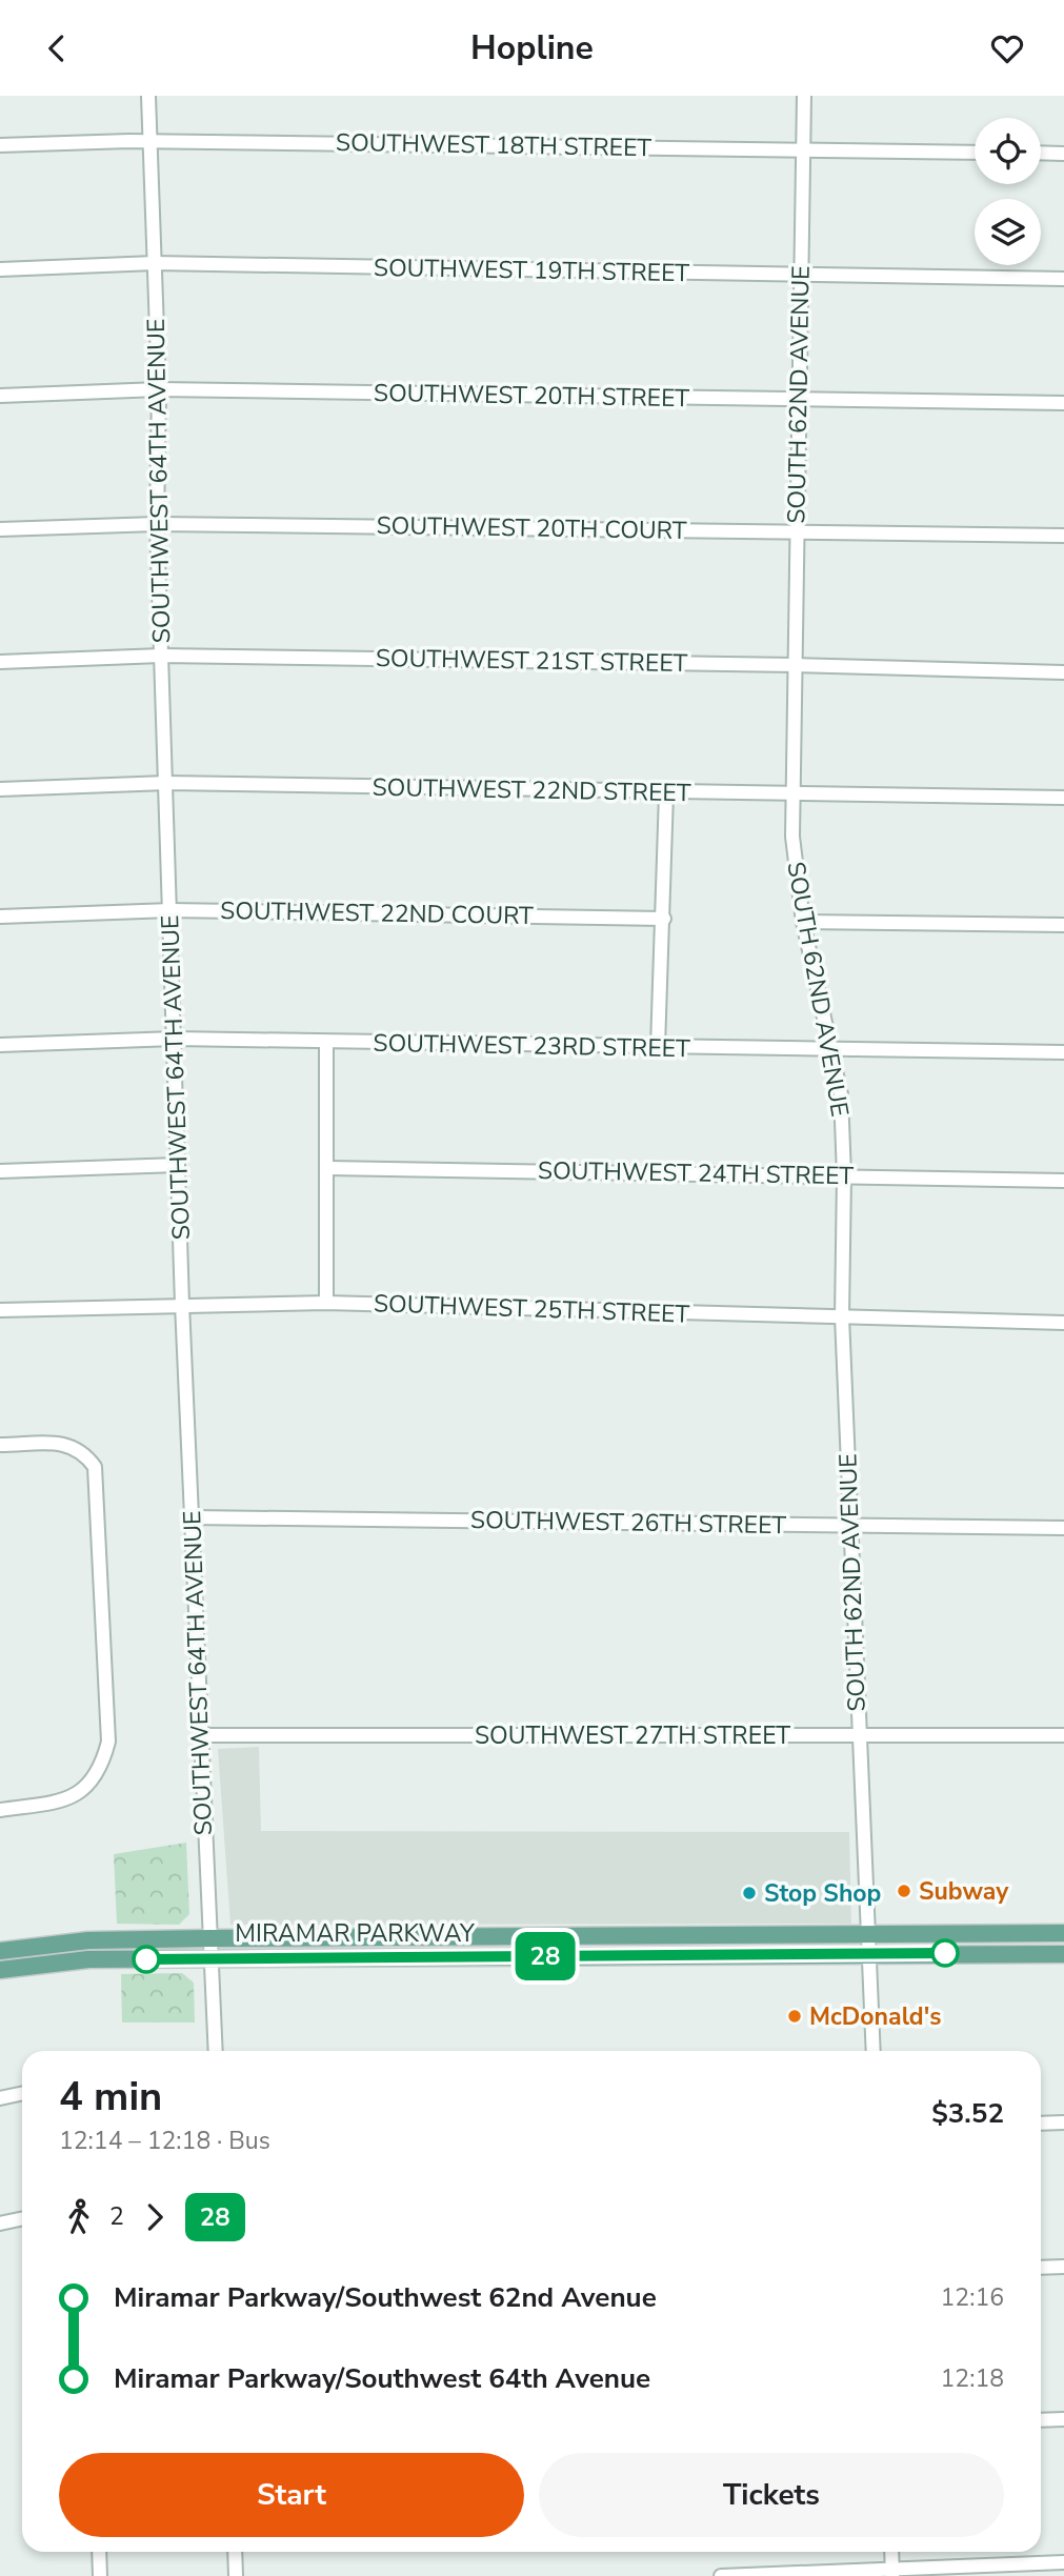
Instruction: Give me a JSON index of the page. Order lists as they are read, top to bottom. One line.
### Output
{"streets":{"main road":["MIRAMAR PARKWAY"],"street":["SOUTHWEST 18TH STREET","SOUTHWEST 19TH STREET","SOUTH 62ND AVENUE","SOUTHWEST 20TH STREET","SOUTHWEST 64TH AVENUE","SOUTHWEST 20TH COURT","SOUTHWEST 21ST STREET","SOUTHWEST 22ND STREET","SOUTHWEST 22ND COURT","SOUTHWEST 23RD STREET","SOUTHWEST 24TH STREET","SOUTHWEST 25TH STREET","SOUTHWEST 26TH STREET","SOUTHWEST 27TH STREET"]},"crossings":[["SOUTHWEST 18TH STREET","SOUTH 62ND AVENUE"],["SOUTHWEST 18TH STREET","SOUTHWEST 64TH AVENUE"],["SOUTHWEST 19TH STREET","SOUTH 62ND AVENUE"],["SOUTHWEST 19TH STREET","SOUTHWEST 64TH AVENUE"],["SOUTH 62ND AVENUE","SOUTHWEST 20TH STREET"],["SOUTH 62ND AVENUE","SOUTHWEST 20TH COURT"],["SOUTH 62ND AVENUE","SOUTHWEST 21ST STREET"],["SOUTH 62ND AVENUE","SOUTHWEST 22ND STREET"],["SOUTH 62ND AVENUE","SOUTHWEST 23RD STREET"],["SOUTH 62ND AVENUE","SOUTHWEST 24TH STREET"],["SOUTH 62ND AVENUE","SOUTHWEST 25TH STREET"],["SOUTH 62ND AVENUE","SOUTHWEST 26TH STREET"],["SOUTH 62ND AVENUE","SOUTHWEST 27TH STREET"],["SOUTH 62ND AVENUE","MIRAMAR PARKWAY"],["SOUTHWEST 20TH STREET","SOUTHWEST 64TH AVENUE"],["SOUTHWEST 64TH AVENUE","SOUTHWEST 20TH COURT"],["SOUTHWEST 64TH AVENUE","SOUTHWEST 21ST STREET"],["SOUTHWEST 64TH AVENUE","SOUTHWEST 22ND STREET"],["SOUTHWEST 64TH AVENUE","SOUTHWEST 22ND COURT"],["SOUTHWEST 64TH AVENUE","SOUTHWEST 23RD STREET"],["SOUTHWEST 64TH AVENUE","SOUTHWEST 25TH STREET"],["SOUTHWEST 64TH AVENUE","SOUTHWEST 26TH STREET"],["SOUTHWEST 64TH AVENUE","SOUTHWEST 27TH STREET"],["SOUTHWEST 64TH AVENUE","MIRAMAR PARKWAY"]],"places":["Subway","Stop Shop","McDonald's"],"lines":["bus line 28"],"page":{"header":"Hopline","on_map":"28","heading":["4 min","12:14 – 12:18 · Bus","$3.52"],"legs":["2","28"],"list":[{"name":"Miramar Parkway/Southwest 62nd Avenue","value":"12:16"},{"name":"Miramar Parkway/Southwest 64th Avenue","value":"12:18"}],"buttons":["Start","Tickets"]}}
